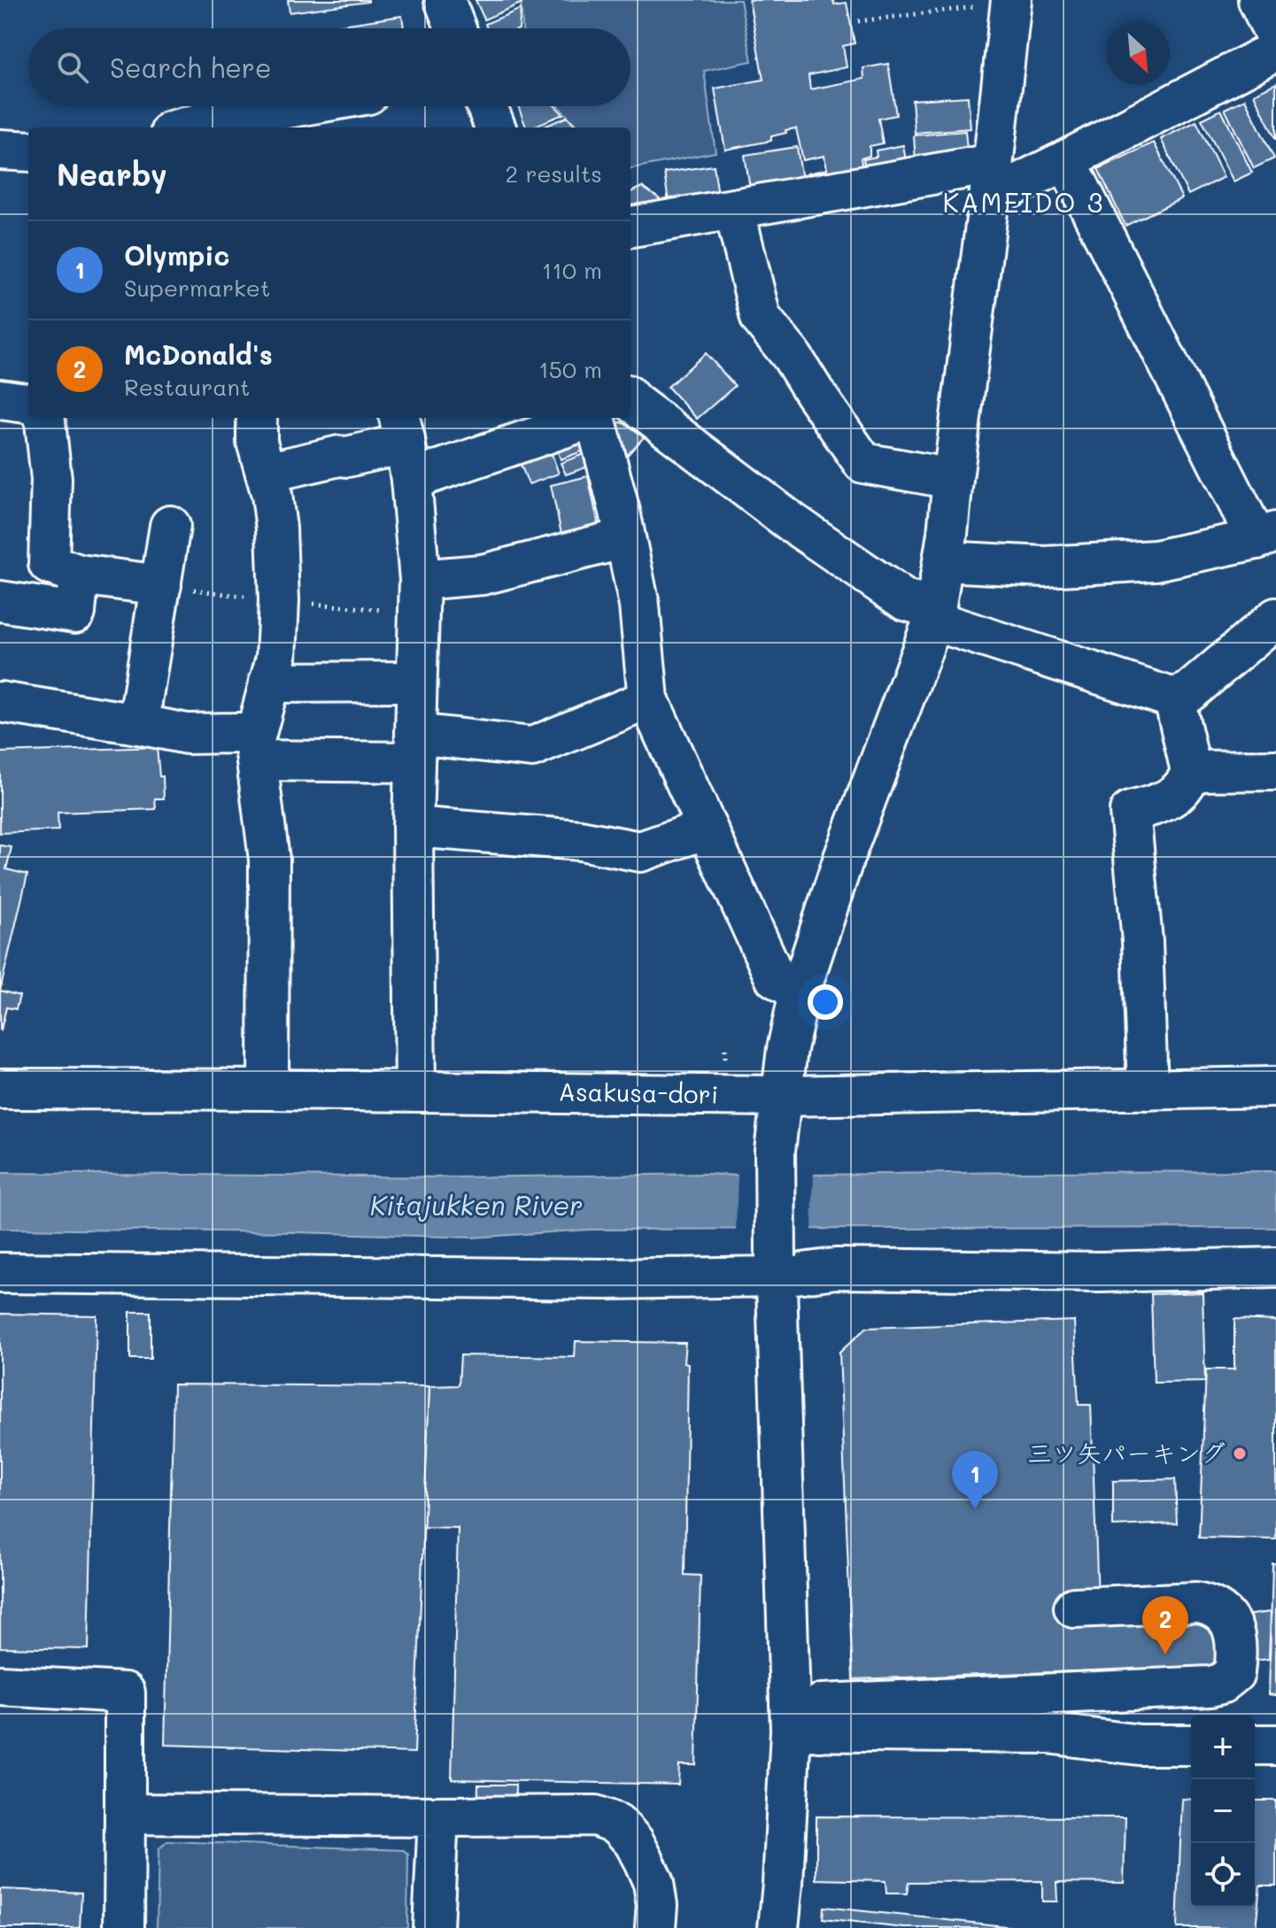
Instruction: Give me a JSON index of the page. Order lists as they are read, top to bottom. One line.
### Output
{"streets":{"street":["Asakusa-dori"]},"districts":["KAMEIDO 3"],"water":["Kitajukken River"],"places":["三ツ矢パーキング"],"north":"bottom right","page":{"search":"Search here","heading":["Nearby","2 results"],"list":[{"mark":"1","name":"Olympic","note":"Supermarket","value":"110 m"},{"mark":"2","name":"McDonald's","note":"Restaurant","value":"150 m"}],"pins":["1","2"],"map_buttons":["+","−"]}}
